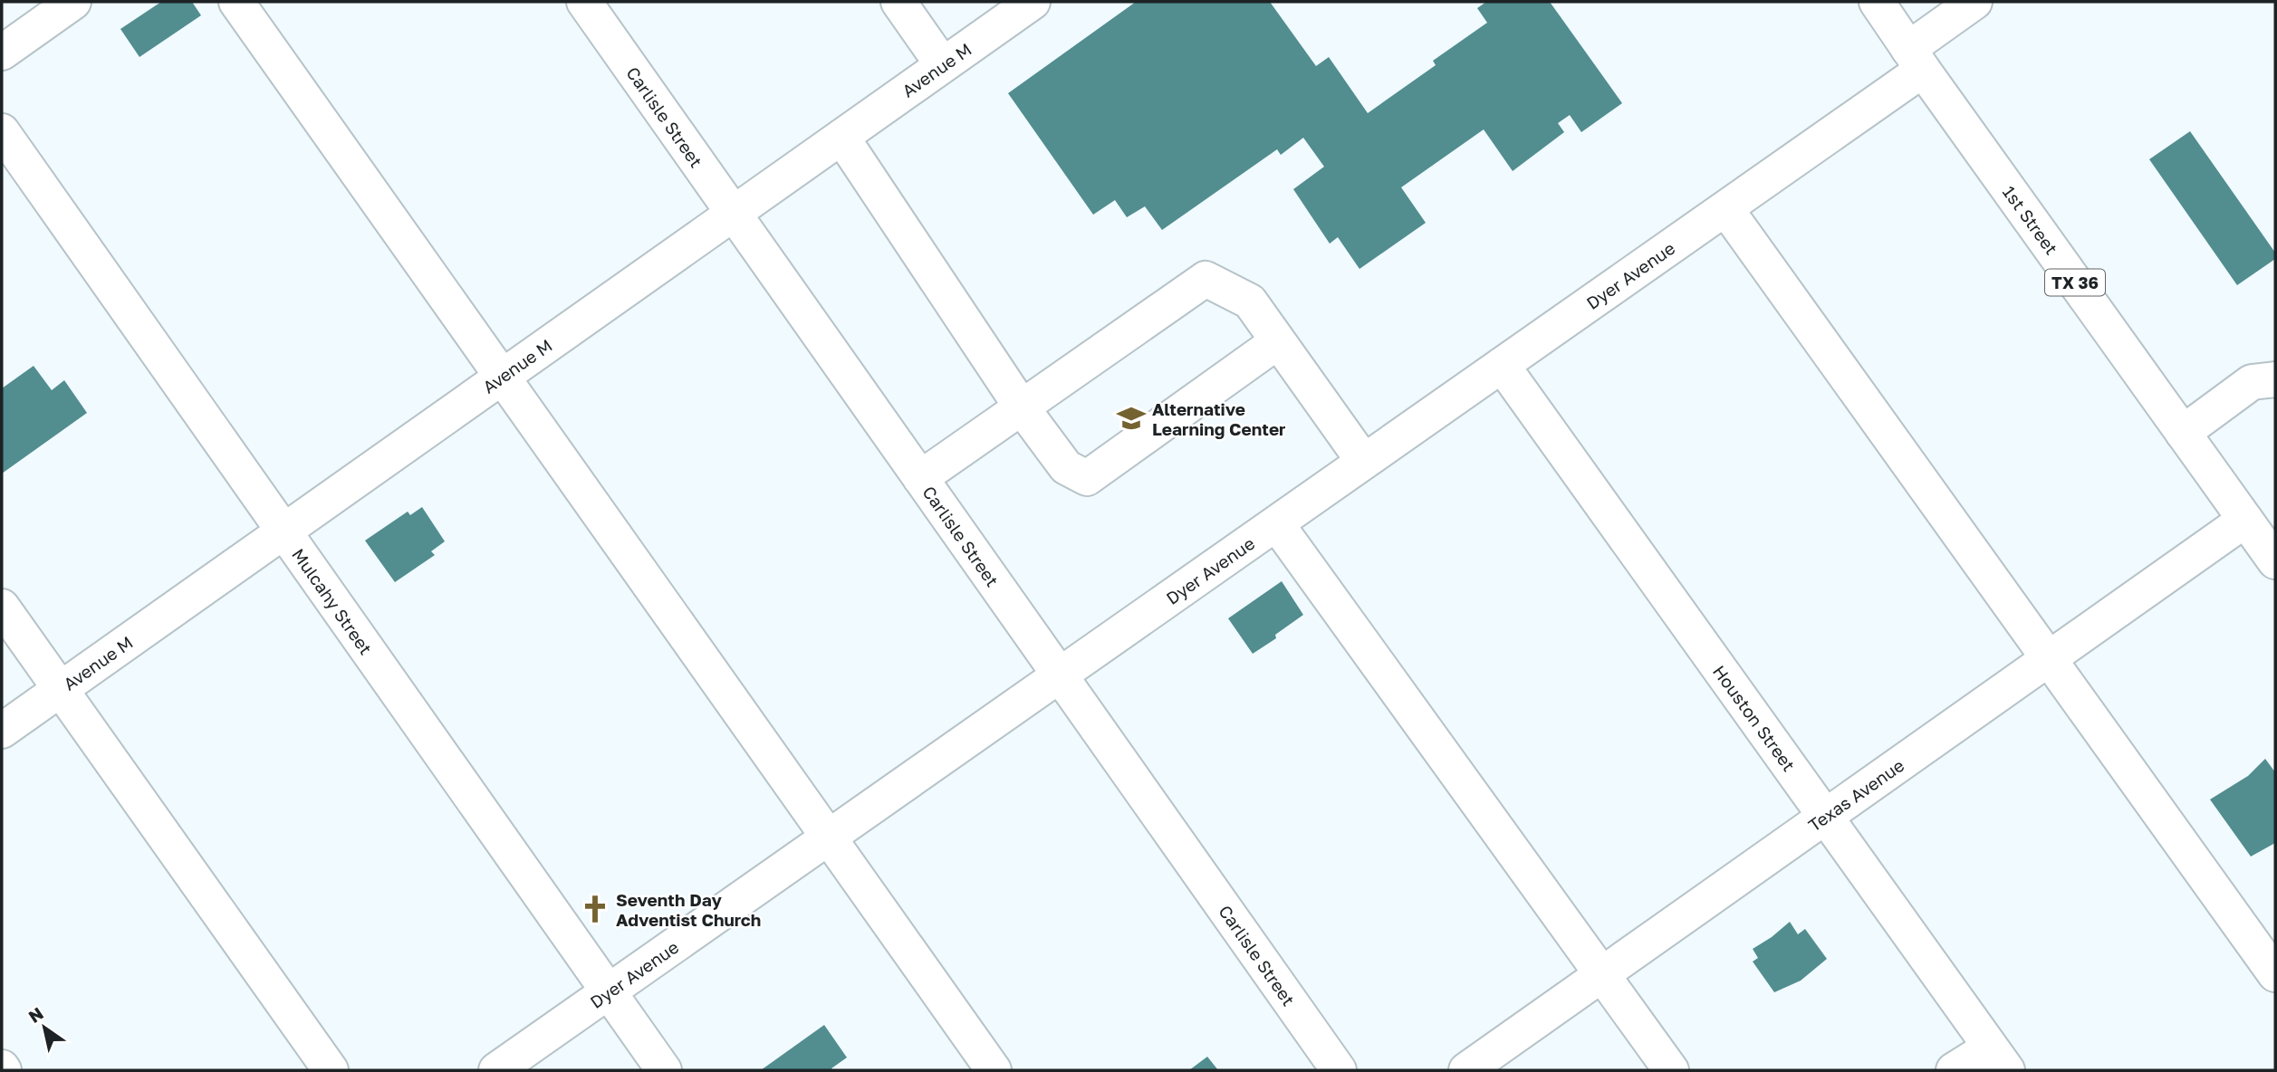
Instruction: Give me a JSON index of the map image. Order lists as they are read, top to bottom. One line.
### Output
{"streets":{"street":["Avenue M","Carlisle Street","1st Street","Dyer Avenue","TX 36","Mulcahy Street","Houston Street","Texas Avenue"]},"crossings":[["Avenue M","Carlisle Street"],["Avenue M","Mulcahy Street"],["Carlisle Street","Dyer Avenue"],["1st Street","Dyer Avenue"],["1st Street","Texas Avenue"],["Dyer Avenue","Mulcahy Street"],["Dyer Avenue","Houston Street"],["Houston Street","Texas Avenue"]],"places":{"school or university":["Alternative Learning Center"],"church":["Seventh Day Adventist Church"]},"north":"top left"}
